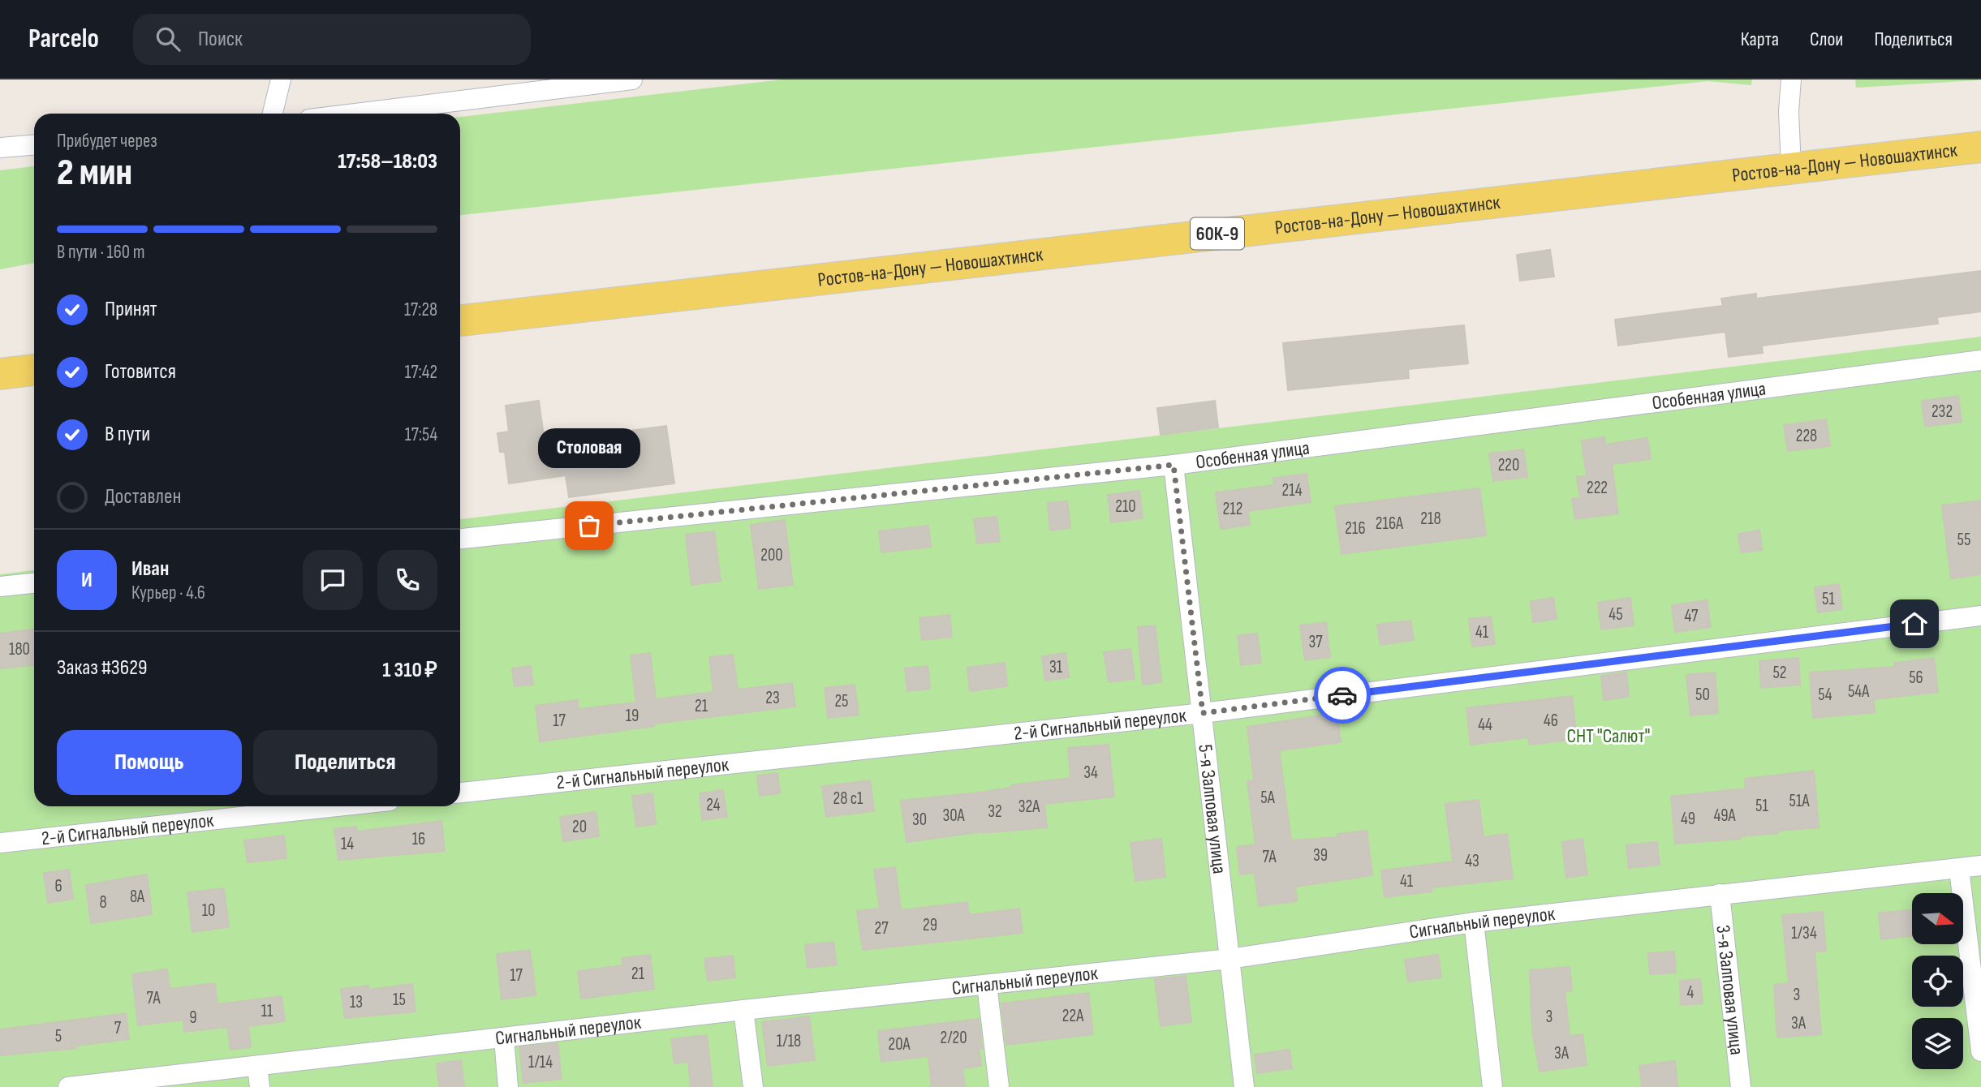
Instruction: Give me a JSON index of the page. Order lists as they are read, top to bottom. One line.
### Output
{"streets":{"main road":["Ростов-на-Дону — Новошахтинск","60К-9"],"street":["Особенная улица","2-й Сигнальный переулок","5-я Залповая улица","Сигнальный переулок","3-я Залповая улица"]},"crossings":[["Особенная улица","5-я Залповая улица"],["2-й Сигнальный переулок","5-я Залповая улица"],["5-я Залповая улица","Сигнальный переулок"],["Сигнальный переулок","3-я Залповая улица"]],"parks":["СНТ \"Салют\""],"places":["Столовая"],"house_numbers":["232","228","220","222","214","210","212","218","216А","216","55","200","51","45","47","41","37","180","31","52","56","54А","50","54","23","25","21","19","17","46","44","34","5А","28 с1","51А","24","51","32А","32","30А","49А","49","30","20","16","14","39","7А","43","41","6","8А","8","10","29","27","1/34","21","17","4","3","7А","15","13","11","22А","3","9","3А","7","5","2/20","1/18","20А","3А","1/14"],"north":"right","page":{"header":"Parcelo","search":"Поиск","nav":["Карта","Слои","Поделиться"],"heading":["2 мин","Прибудет через","17:58–18:03"],"panel":["Иван","Курьер · 4.6","Заказ #3629","1 310 ₽"],"bar":"В пути · 160 m","list":[["Принят","17:28"],["Готовится","17:42"],["В пути","17:54"],"Доставлен"],"bubble":"Столовая","round":"И","buttons":["Помощь","Поделиться"]}}
